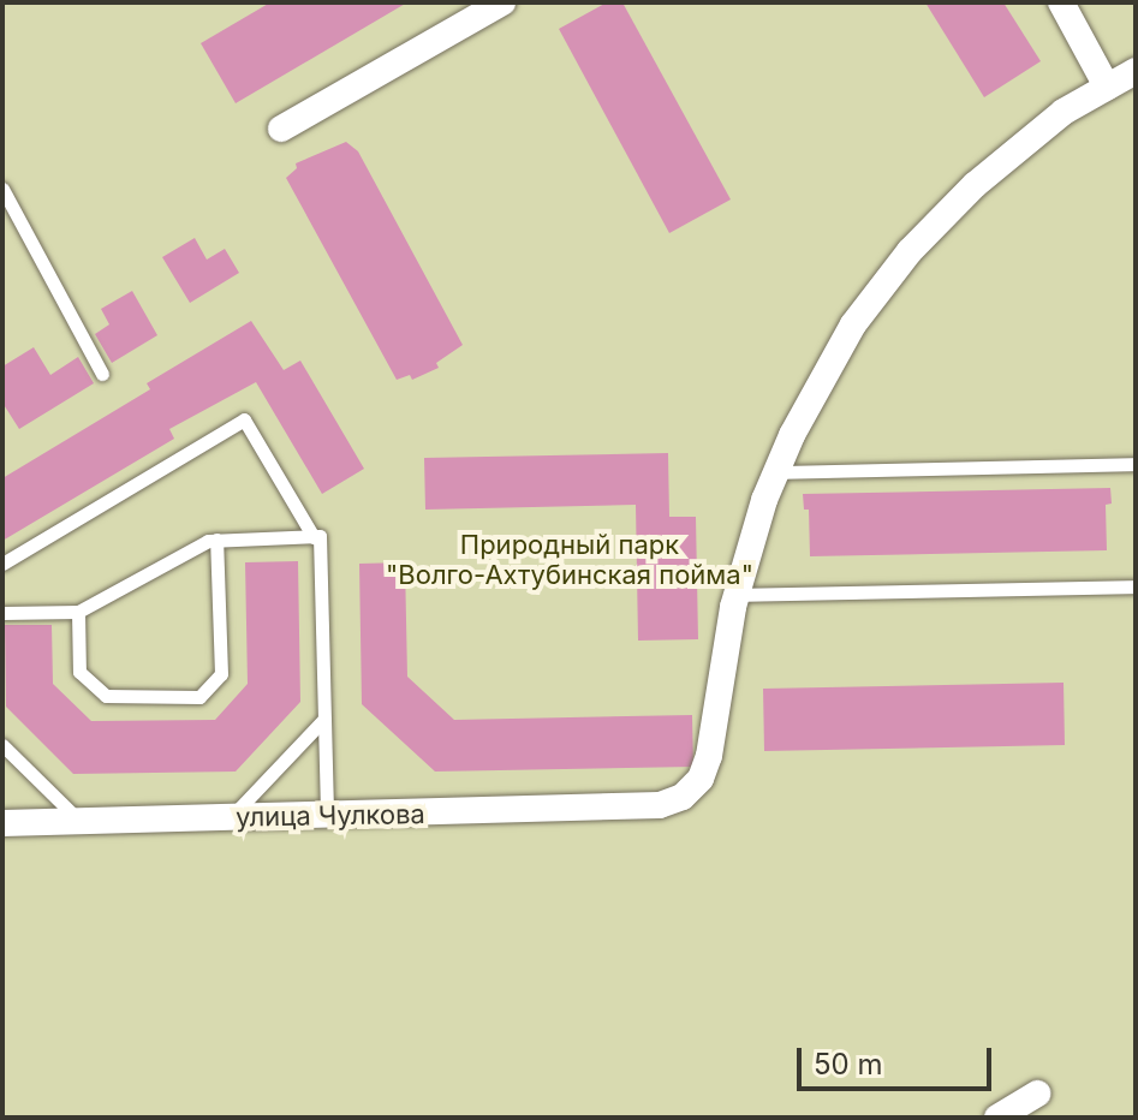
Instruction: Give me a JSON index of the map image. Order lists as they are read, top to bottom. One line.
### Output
{"streets":{"street":["улица Чулкова"]},"parks":["Природный парк \"Волго-Ахтубинская пойма\""],"scale_bar":"50 m"}
